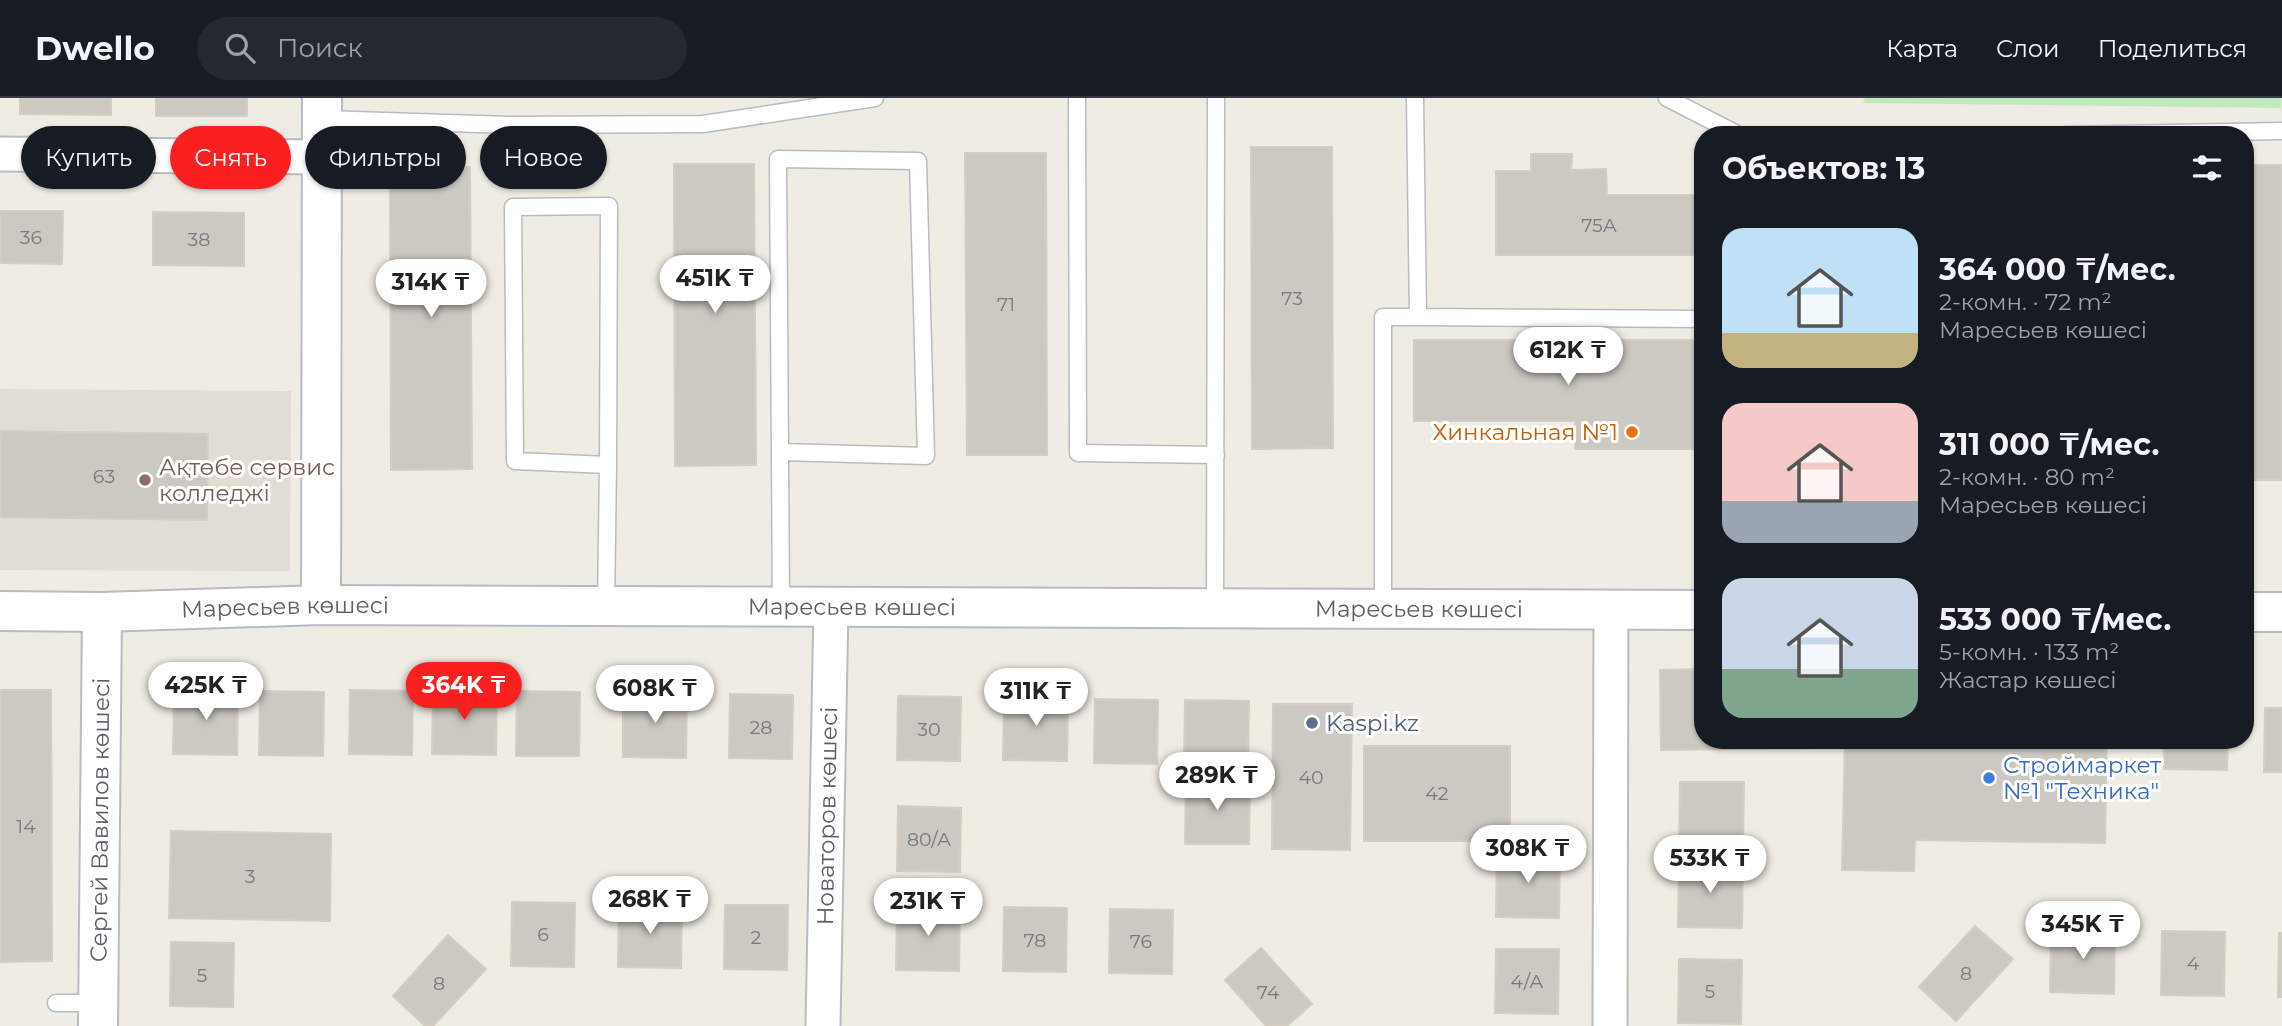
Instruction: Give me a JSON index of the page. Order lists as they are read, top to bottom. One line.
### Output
{"streets":{"main road":["Маресьев көшесі","Сергей Вавилов көшесі"],"street":["Новаторов көшесі"]},"crossings":[["Маресьев көшесі","Новаторов көшесі"],["Маресьев көшесі","Сергей Вавилов көшесі"]],"places":["Хинкальная №1","Ақтөбе сервис колледжі","Kaspi.kz","Строймаркет №1 \"Техника\""],"house_numbers":["75А","36","38","73","71","63","28","30","40","42","14","80/А","3","6","2","78","76","4","8","5","4/А","8","5","74"],"page":{"header":"Dwello","search":"Поиск","nav":["Карта","Слои","Поделиться"],"chip":["Купить","Снять","Фильтры","Новое"],"heading":"Объектов: 13","list":[{"name":"364 000 ₸/мес.","note":"2-комн. · 72 m² · Маресьев көшесі"},{"name":"311 000 ₸/мес.","note":"2-комн. · 80 m² · Маресьев көшесі"},{"name":"533 000 ₸/мес.","note":"5-комн. · 133 m² · Жастар көшесі"}],"price":["451K ₸","314K ₸","612K ₸","425K ₸","364K ₸","608K ₸","311K ₸","289K ₸","308K ₸","533K ₸","268K ₸","231K ₸","345K ₸"]}}
